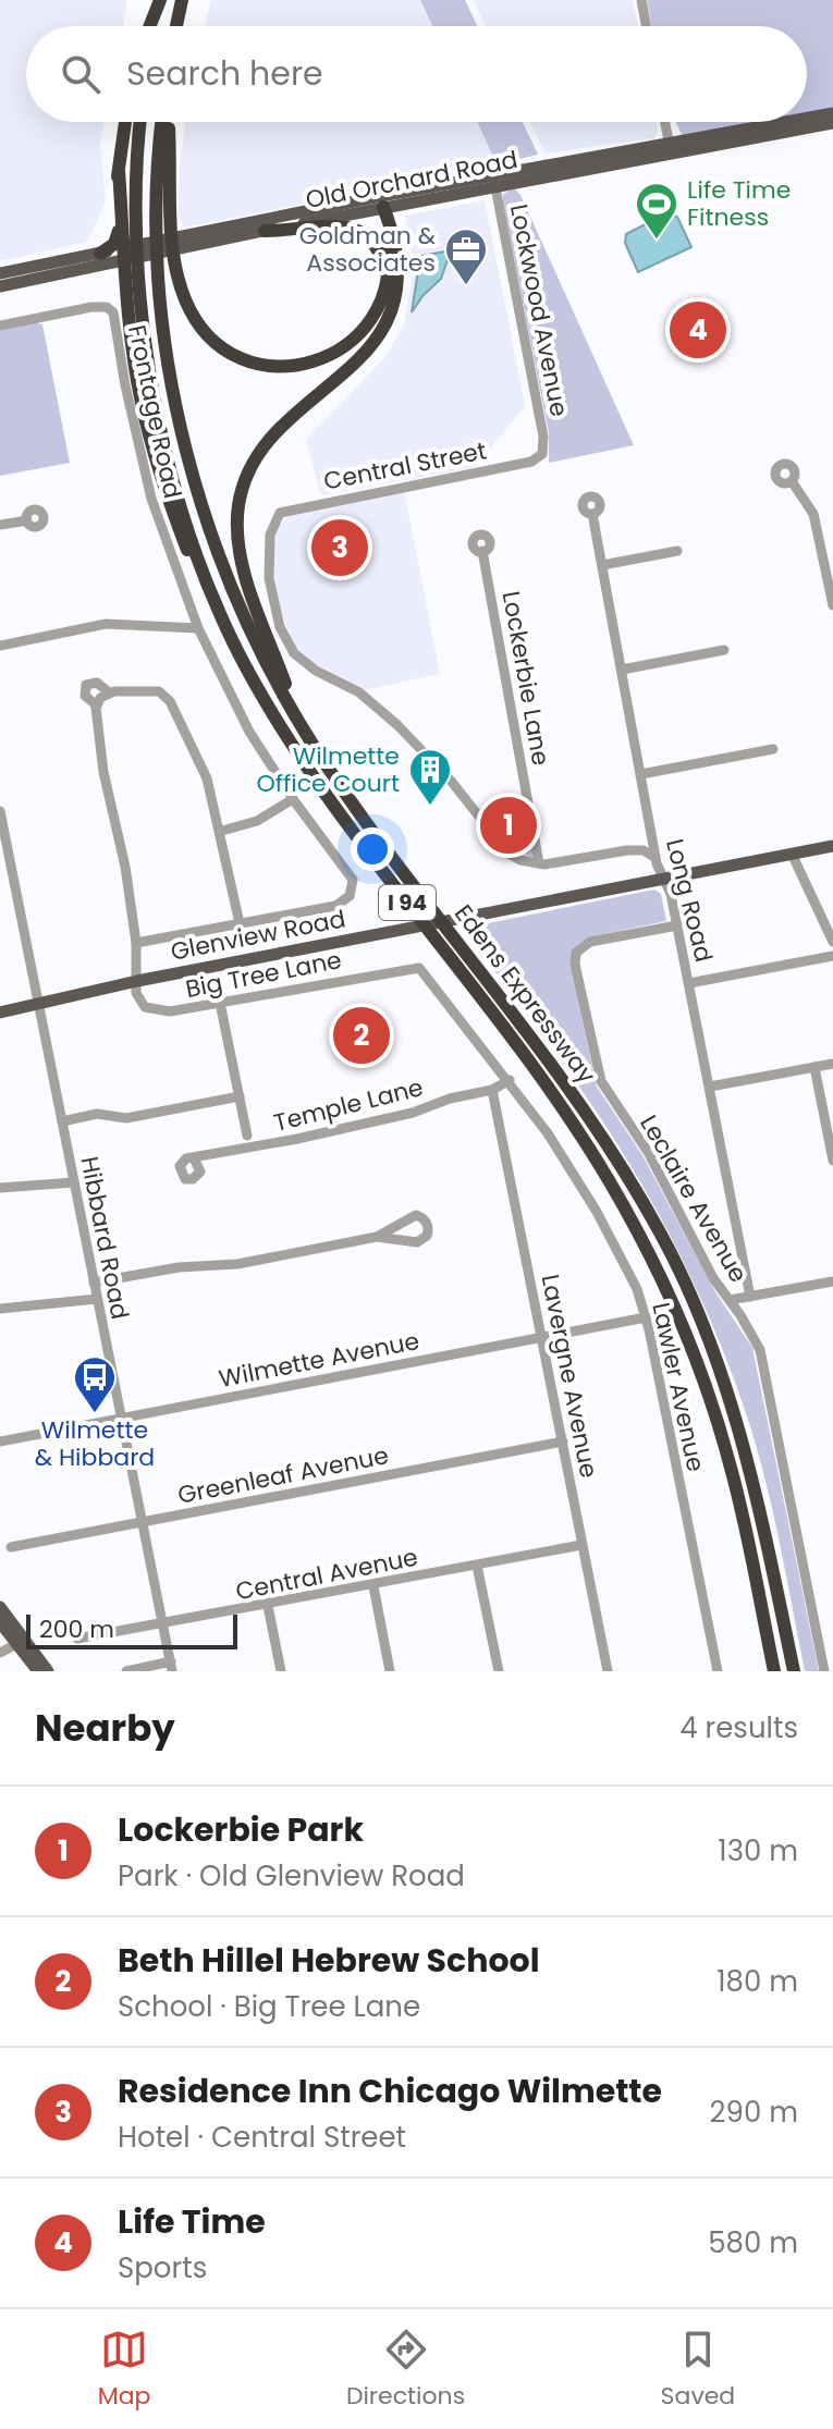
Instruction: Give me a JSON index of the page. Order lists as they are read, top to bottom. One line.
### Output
{"streets":{"highway":["I 94","Edens Expressway"],"main road":["Old Orchard Road","Glenview Road"],"street":["Lockwood Avenue","Frontage Road","Central Street","Lockerbie Lane","Long Road","Big Tree Lane","Temple Lane","Leclaire Avenue","Hibbard Road","Wilmette Avenue","Lavergne Avenue","Lawler Avenue","Greenleaf Avenue","Central Avenue"]},"crossings":[["Old Orchard Road","Lockwood Avenue"],["Lockwood Avenue","Central Street"],["Central Street","Lockerbie Lane"],["Long Road","Glenview Road"],["Long Road","Leclaire Avenue"],["Glenview Road","Big Tree Lane"],["Glenview Road","Hibbard Road"],["Big Tree Lane","Lawler Avenue"],["Temple Lane","Lavergne Avenue"],["Temple Lane","Lawler Avenue"],["Hibbard Road","Wilmette Avenue"],["Hibbard Road","Greenleaf Avenue"],["Hibbard Road","Central Avenue"],["Wilmette Avenue","Lavergne Avenue"],["Wilmette Avenue","Lawler Avenue"],["Lavergne Avenue","Greenleaf Avenue"],["Lavergne Avenue","Central Avenue"]],"places":{"sports":["Life Time Fitness"],"office":["Goldman & Associates"],"building":["Wilmette Office Court"],"bus stop":["Wilmette & Hibbard"]},"scale_bar":"200 m","page":{"search":"Search here","pins":["4","3","1","2"],"scale":"200 m","heading":["Nearby","4 results"],"list":[{"mark":"1","name":"Lockerbie Park","note":"Park · Old Glenview Road","value":"130 m"},{"mark":"2","name":"Beth Hillel Hebrew School","note":"School · Big Tree Lane","value":"180 m"},{"mark":"3","name":"Residence Inn Chicago Wilmette","note":"Hotel · Central Street","value":"290 m"},{"mark":"4","name":"Life Time","note":"Sports","value":"580 m"}],"nav":["Map","Directions","Saved"]}}
